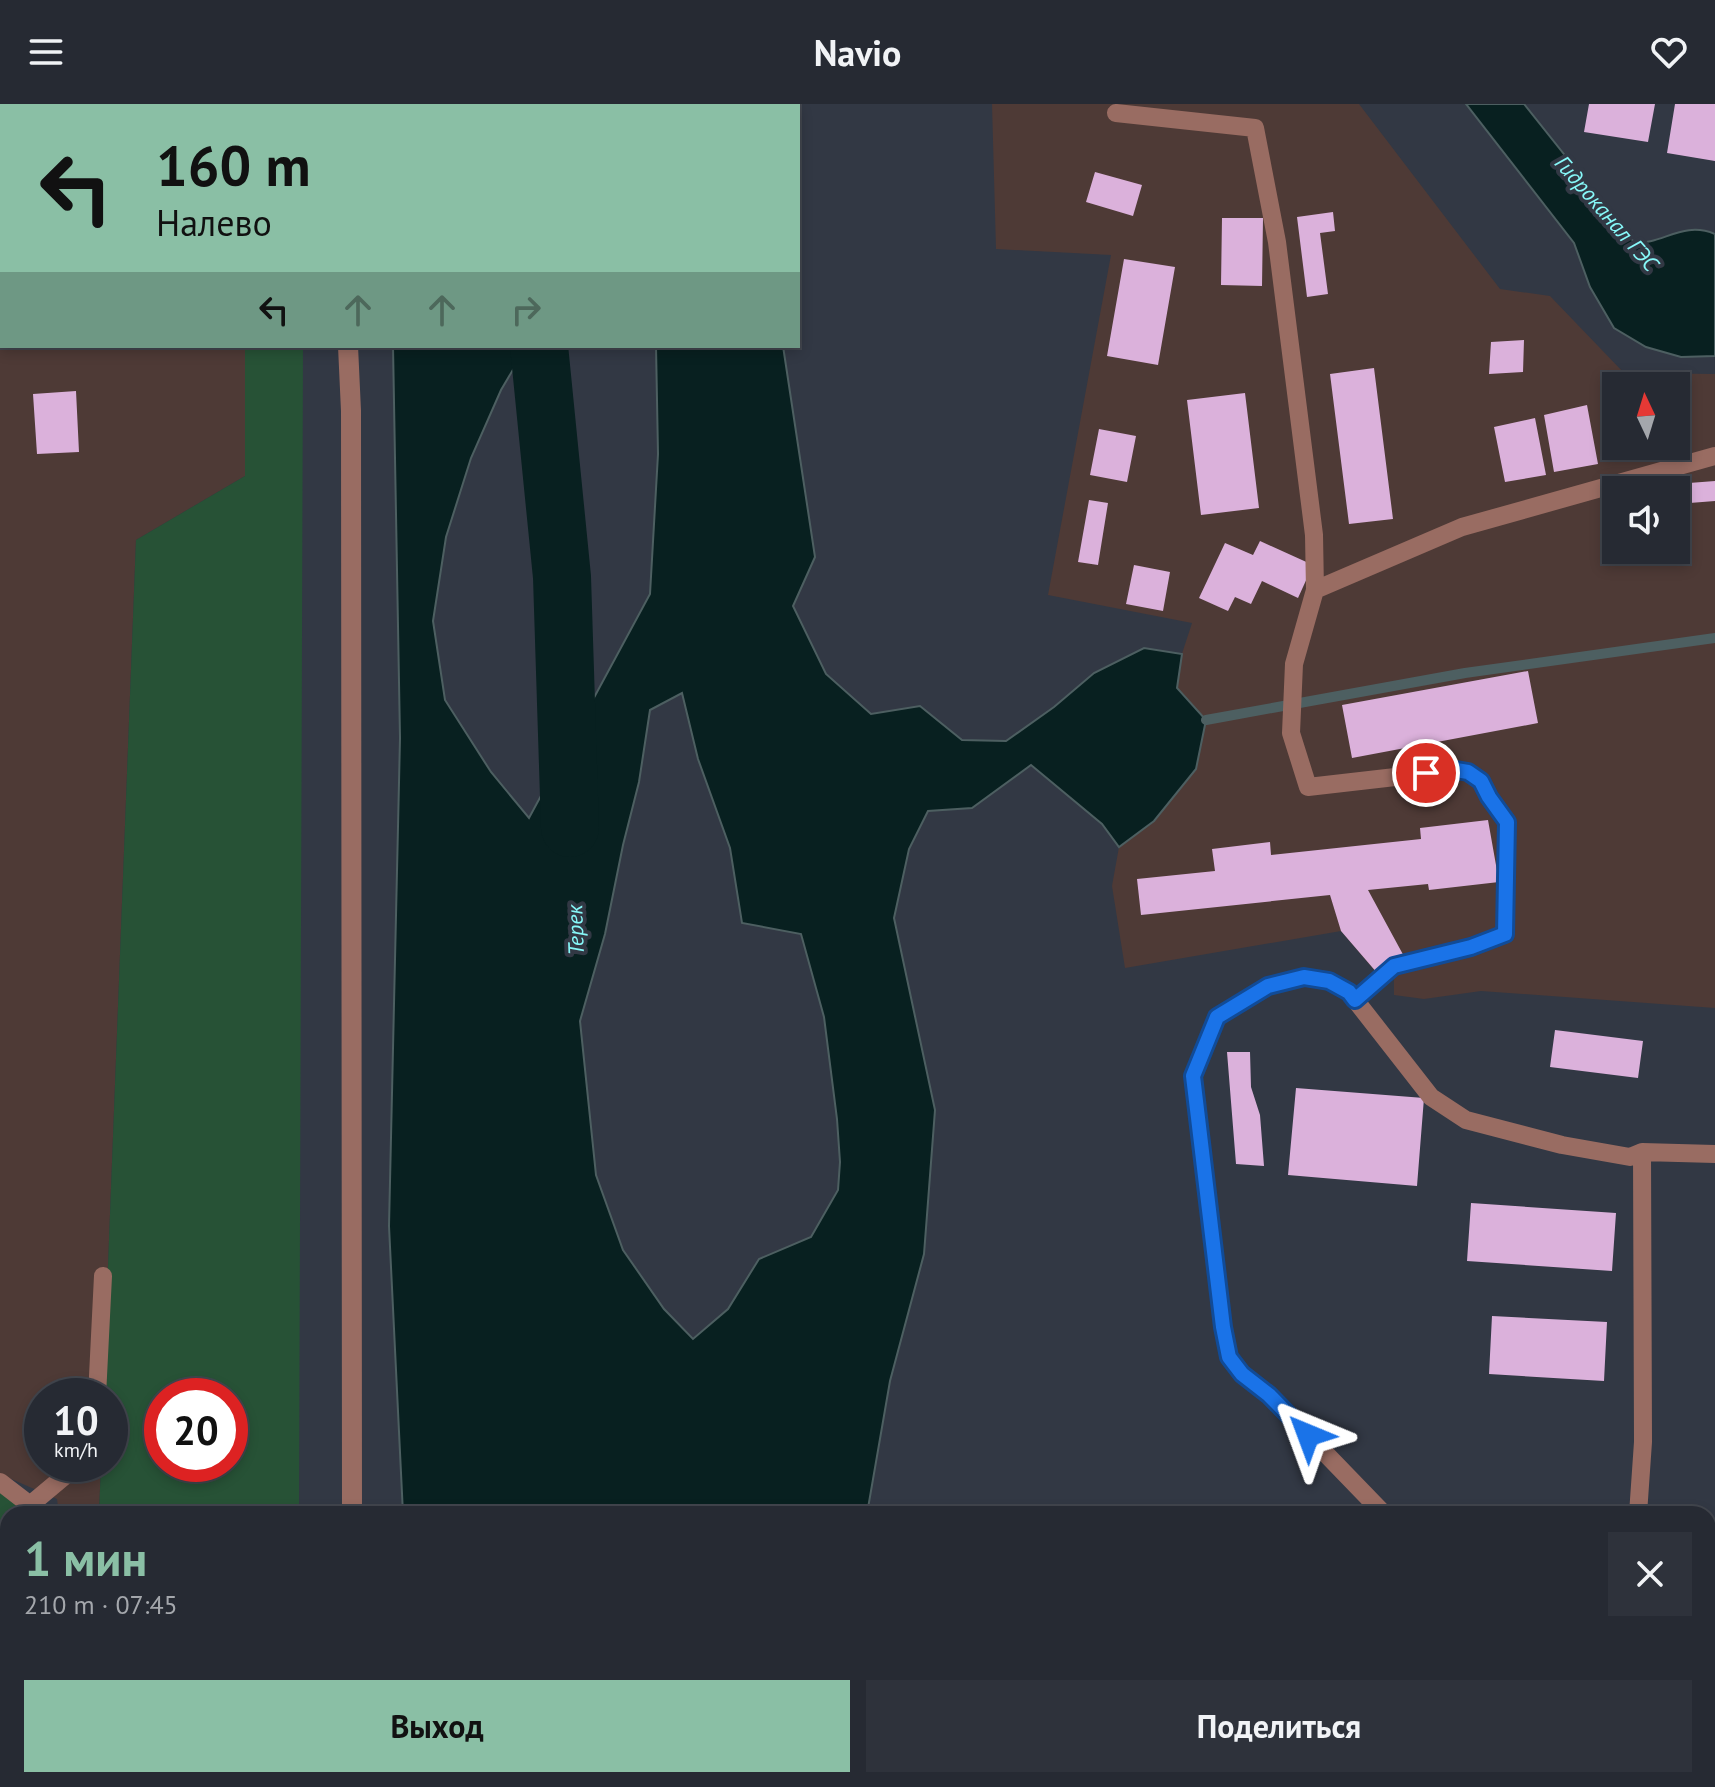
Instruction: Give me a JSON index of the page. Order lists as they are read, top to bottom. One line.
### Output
{"water":["Гидроканал ГЭС","Терек"],"north":"top","page":{"header":"Navio","turn":["160 m","Налево"],"speed":"10 km/h","limit":"20","heading":["1 мин","210 m · 07:45"],"buttons":["Выход","Поделиться"]}}
